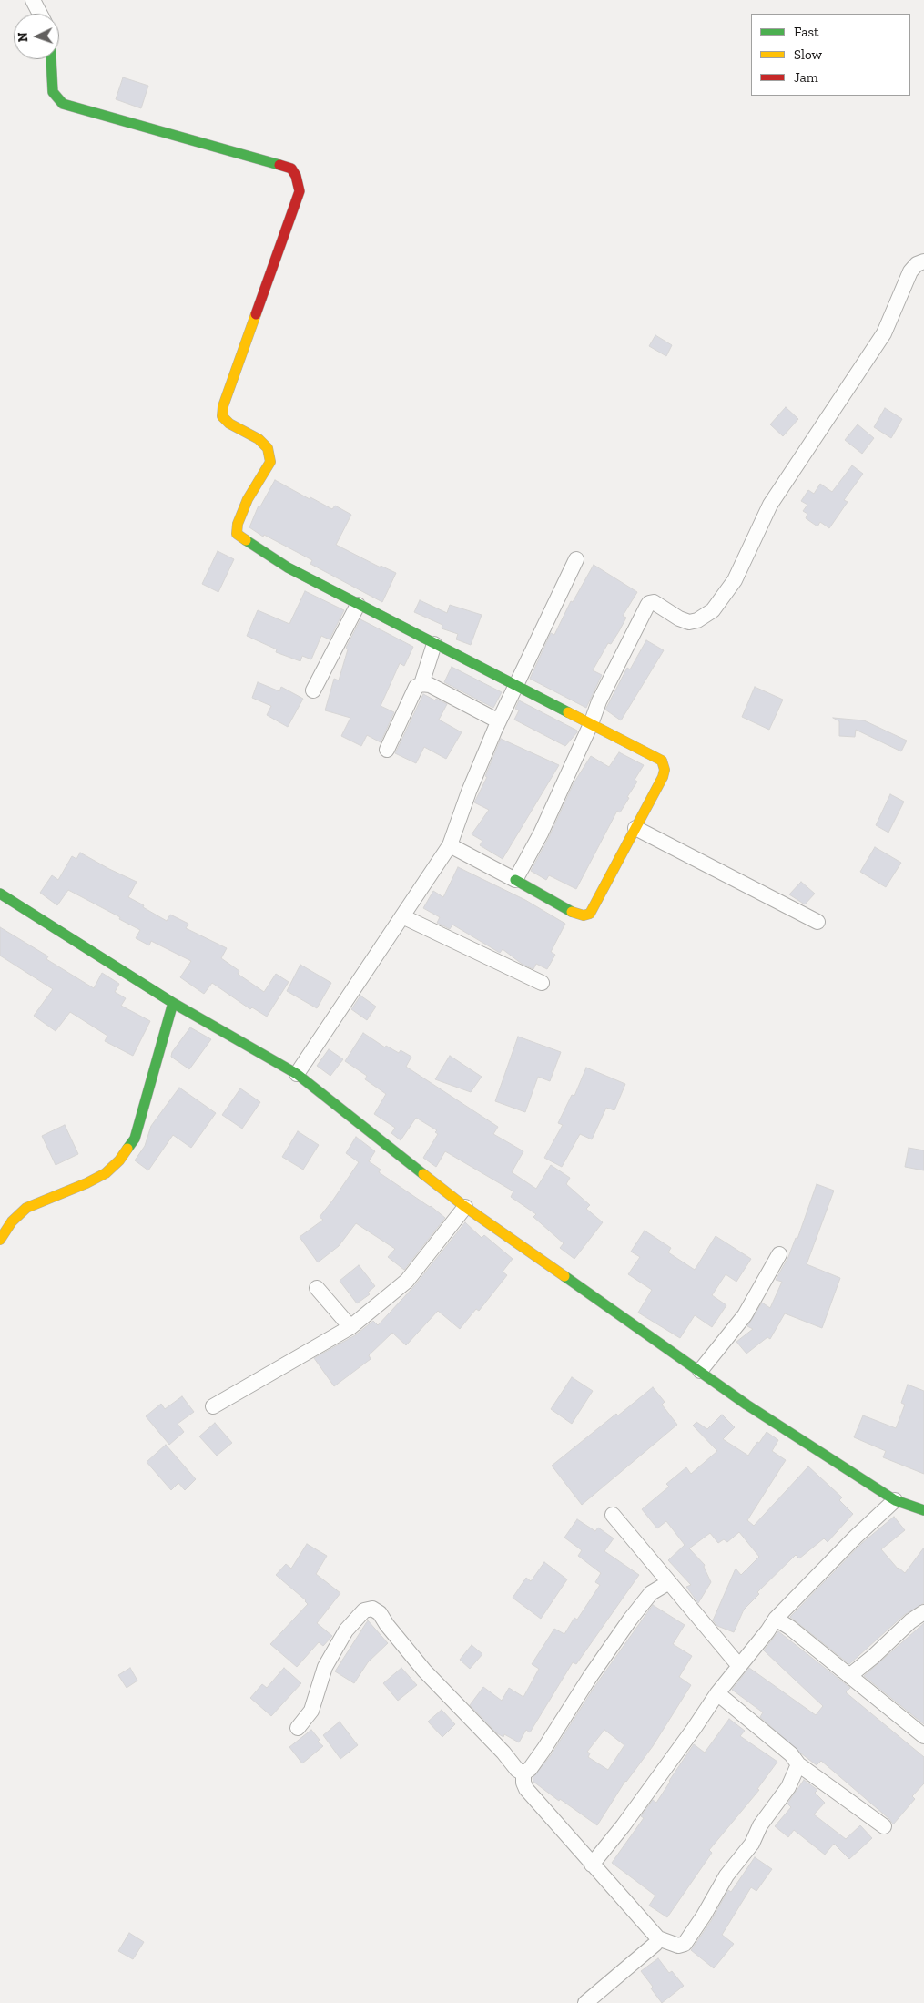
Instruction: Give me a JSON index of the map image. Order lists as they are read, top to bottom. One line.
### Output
{"legend":["Fast","Slow","Jam"],"north":"left"}
